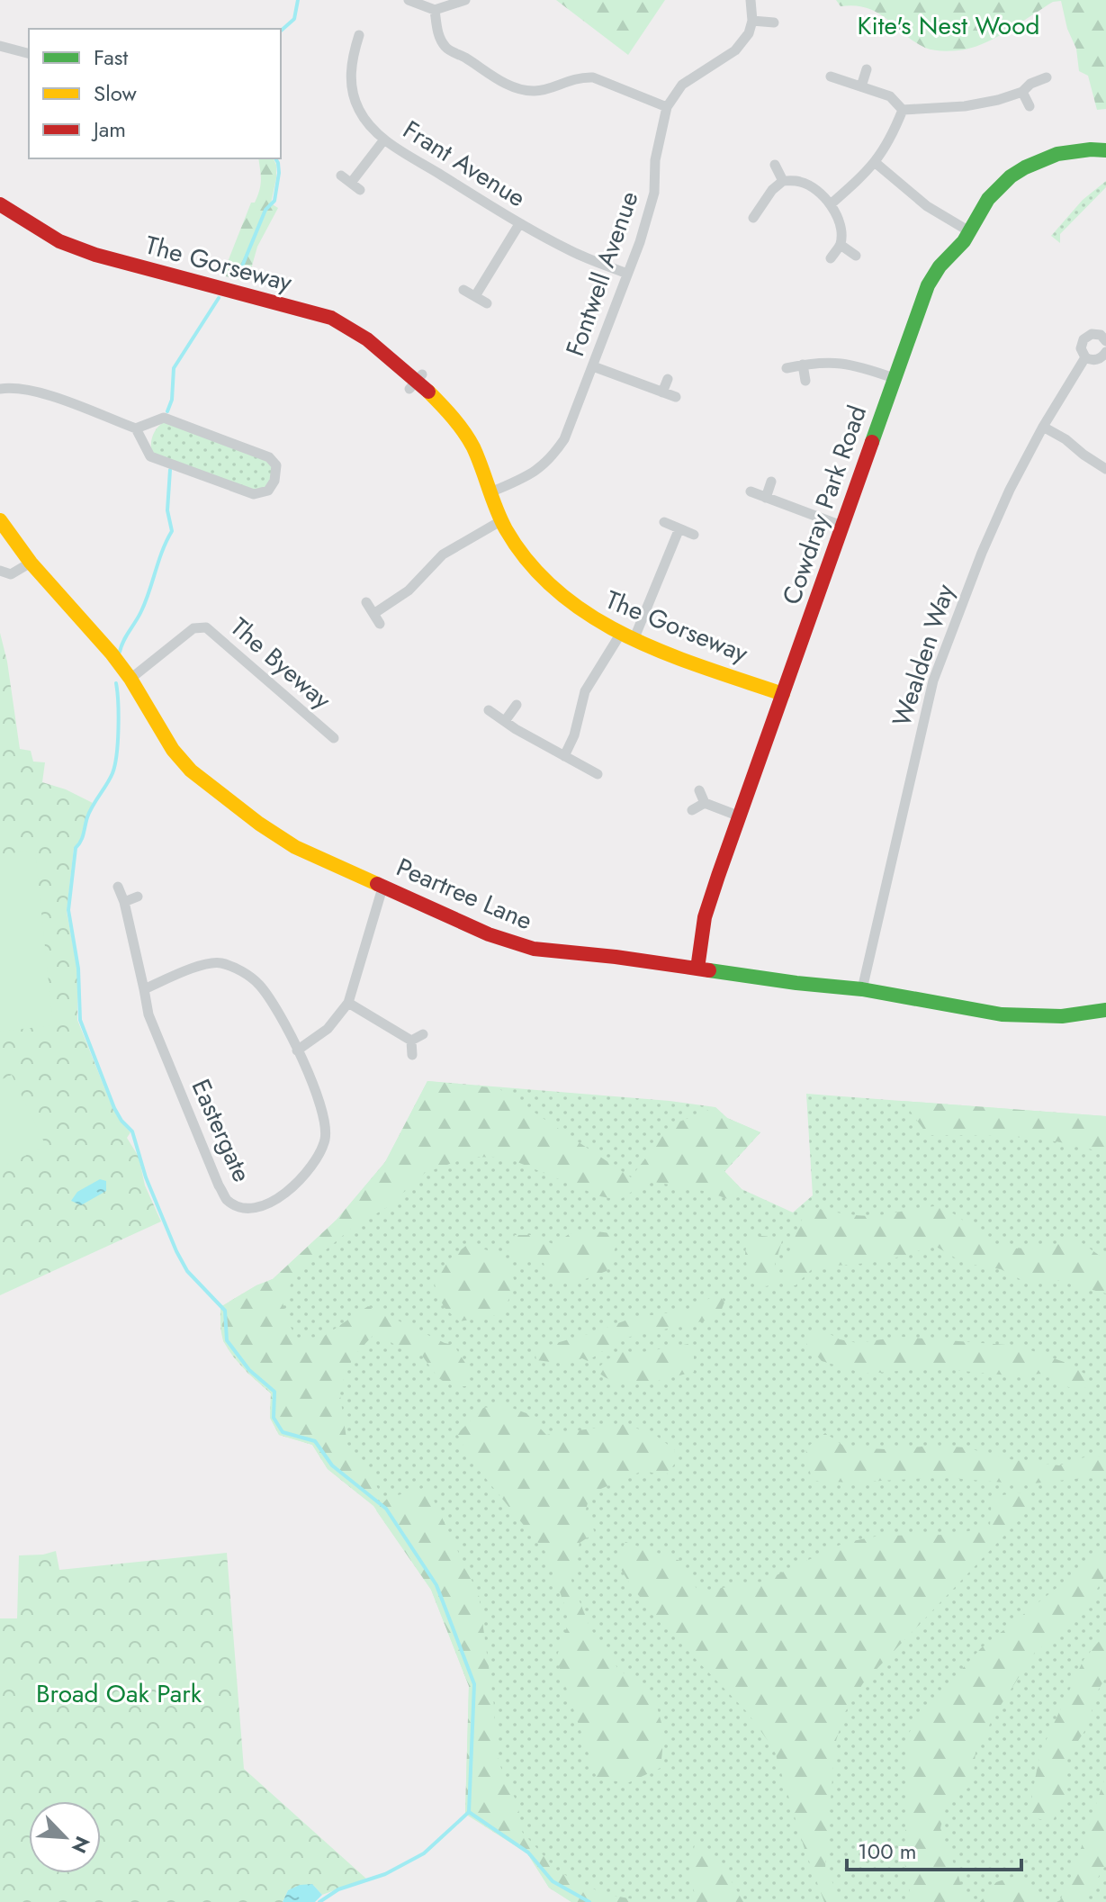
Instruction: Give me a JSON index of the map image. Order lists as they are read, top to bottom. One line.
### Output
{"streets":{"street":["Frant Avenue","The Gorseway","Fontwell Avenue","Cowdray Park Road","Wealden Way","The Byeway","Peartree Lane","Eastergate"]},"crossings":[["Frant Avenue","Fontwell Avenue"],["The Gorseway","Fontwell Avenue"],["The Gorseway","Cowdray Park Road"],["Cowdray Park Road","Peartree Lane"],["Wealden Way","Peartree Lane"],["The Byeway","Peartree Lane"]],"parks":["Kite's Nest Wood","Broad Oak Park"],"legend":["Fast","Slow","Jam"],"scale_bar":"100 m","north":"bottom right"}
